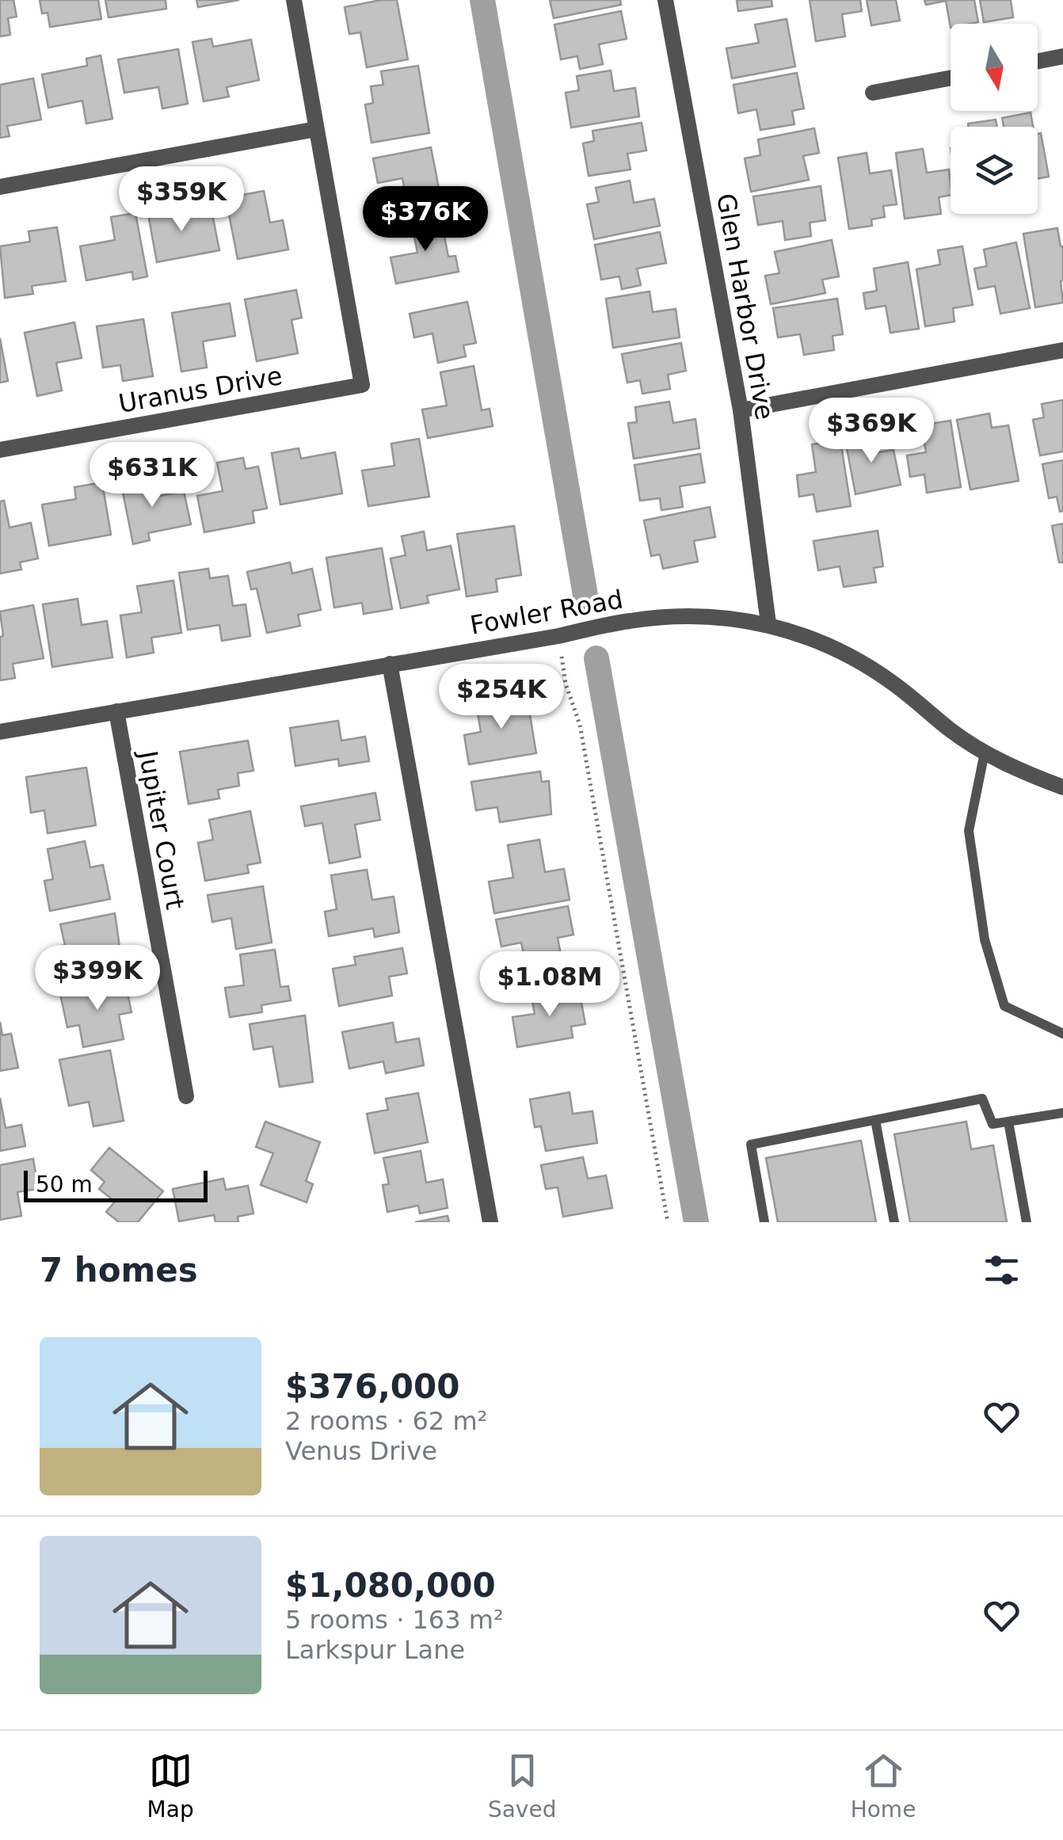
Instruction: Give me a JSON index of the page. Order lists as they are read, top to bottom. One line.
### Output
{"streets":{"street":["Glen Harbor Drive","Uranus Drive","Fowler Road","Jupiter Court"]},"crossings":[["Glen Harbor Drive","Fowler Road"],["Fowler Road","Jupiter Court"]],"scale_bar":"50 m","north":"bottom","page":{"price":["$359K","$376K","$369K","$631K","$254K","$399K","$1.08M"],"scale":"50 m","heading":"7 homes","list":[{"name":"$376,000","note":"2 rooms · 62 m² · Venus Drive"},{"name":"$1,080,000","note":"5 rooms · 163 m² · Larkspur Lane"}],"tabs":["Map","Saved","Home"]}}
